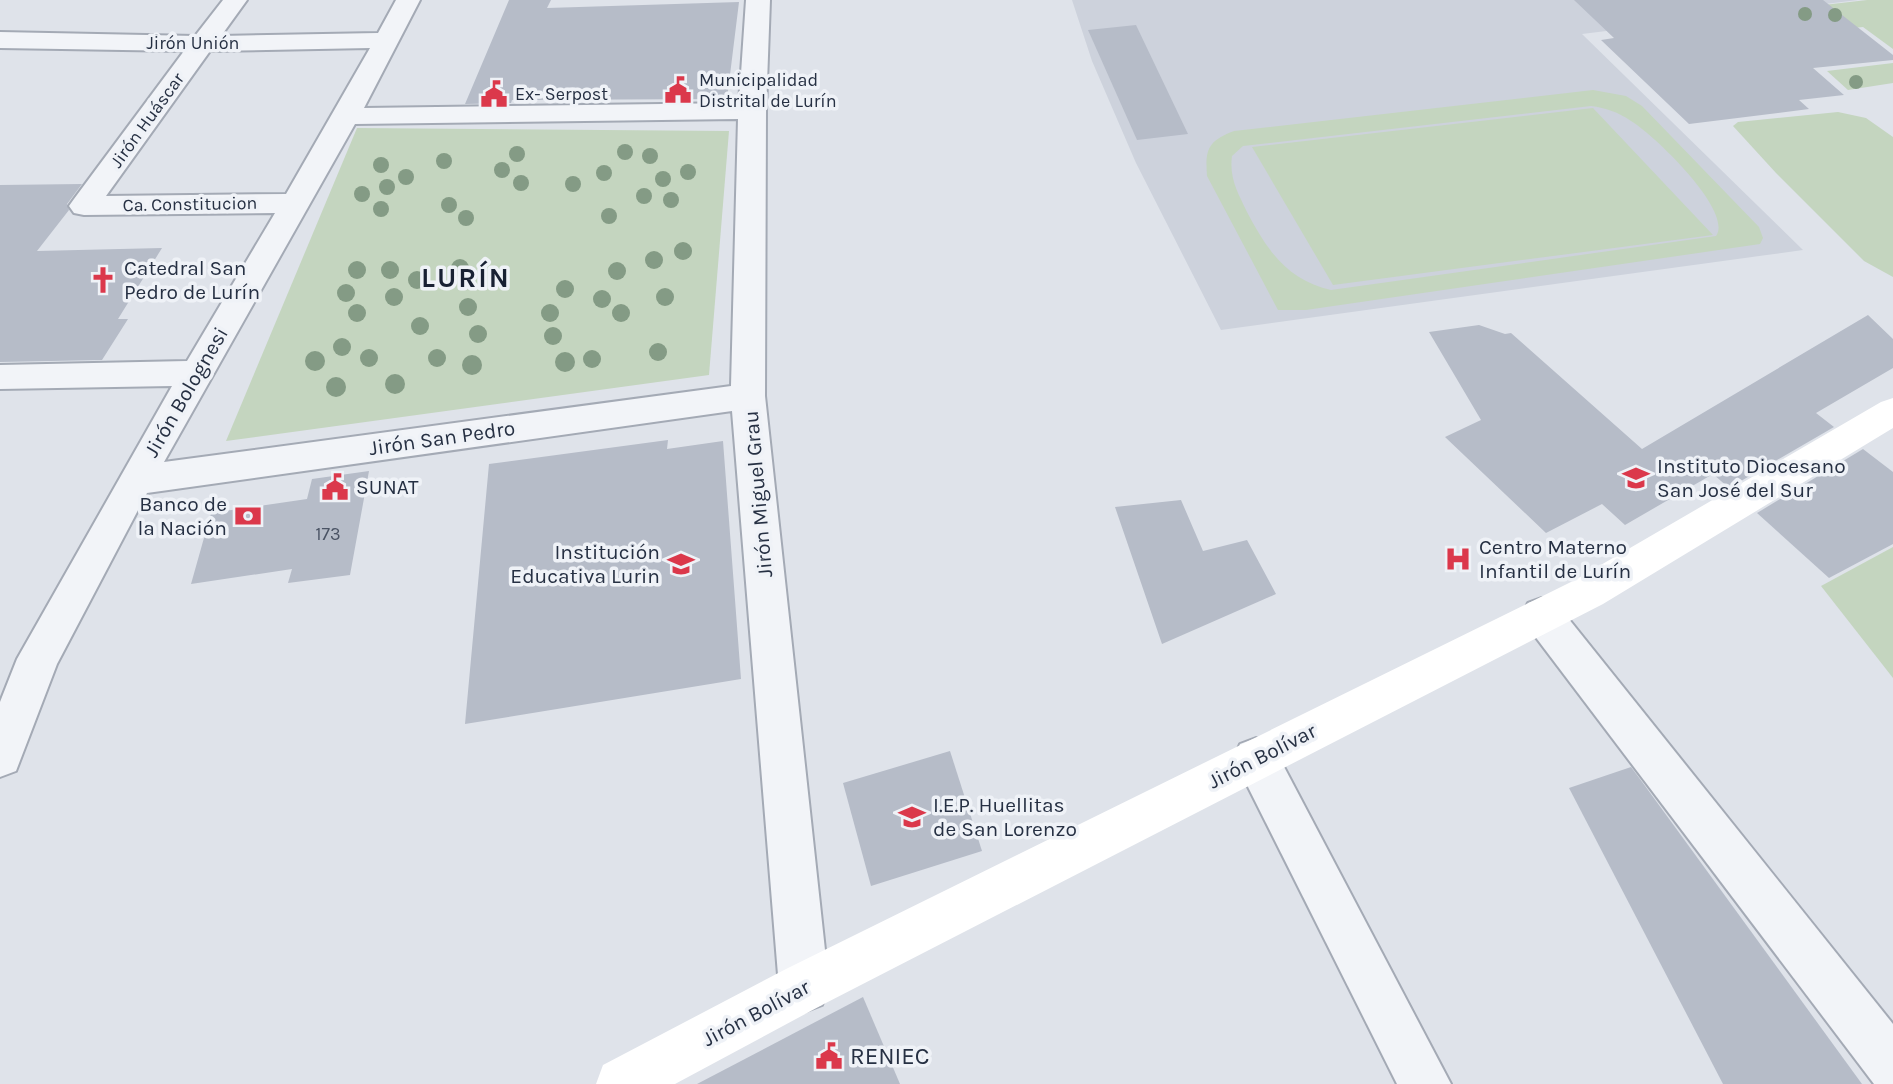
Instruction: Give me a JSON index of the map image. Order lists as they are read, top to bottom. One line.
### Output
{"streets":{"street":["Jirón Unión","Jirón Huáscar","Ca. Constitucion","Jirón Bolognesi","Jirón San Pedro","Jirón Miguel Grau","Jirón Bolívar"]},"crossings":[["Jirón Unión","Jirón Huáscar"],["Jirón Unión","Jirón Bolognesi"],["Jirón Huáscar","Ca. Constitucion"],["Ca. Constitucion","Jirón Bolognesi"],["Jirón Bolognesi","Jirón San Pedro"],["Jirón San Pedro","Jirón Miguel Grau"],["Jirón Miguel Grau","Jirón Bolívar"]],"districts":["LURÍN"],"places":{"public building":["Municipalidad Distrital de Lurín","Ex- Serpost","SUNAT","RENIEC"],"church":["Catedral San Pedro de Lurín"],"school or university":["Instituto Diocesano San José del Sur","Institución Educativa Lurin","I.E.P. Huellitas de San Lorenzo"],"bank":["Banco de la Nación"],"hospital":["Centro Materno Infantil de Lurín"]},"house_numbers":["173"]}
